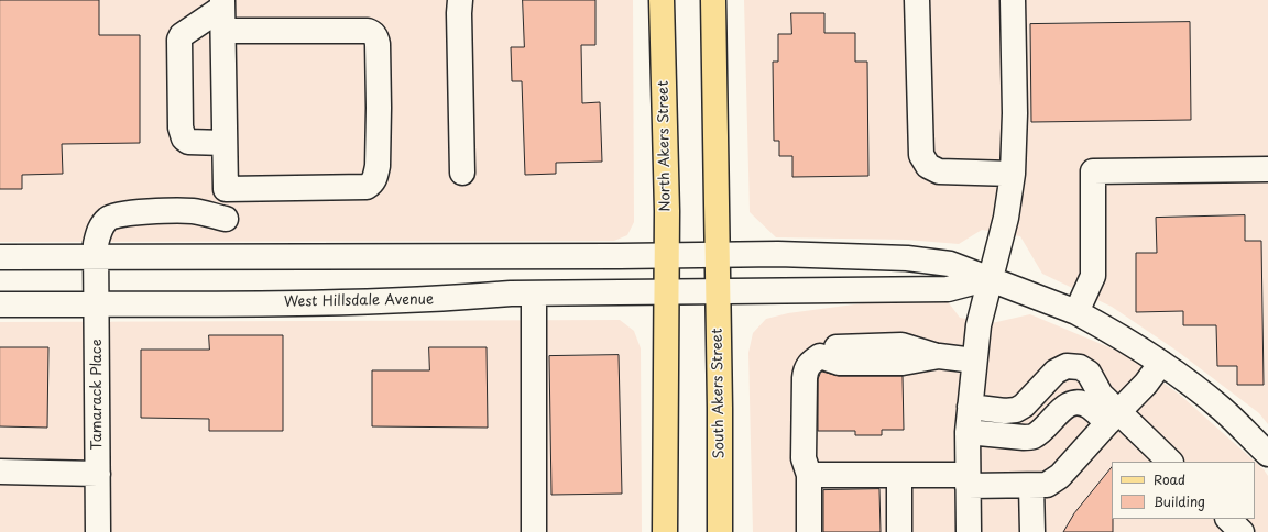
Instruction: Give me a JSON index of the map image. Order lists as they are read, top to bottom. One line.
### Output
{"streets":{"main road":["North Akers Street","South Akers Street"],"street":["West Hillsdale Avenue","Tamarack Place"]},"crossings":[["North Akers Street","West Hillsdale Avenue"],["West Hillsdale Avenue","South Akers Street"],["West Hillsdale Avenue","Tamarack Place"]],"legend":["Road","Building"]}
